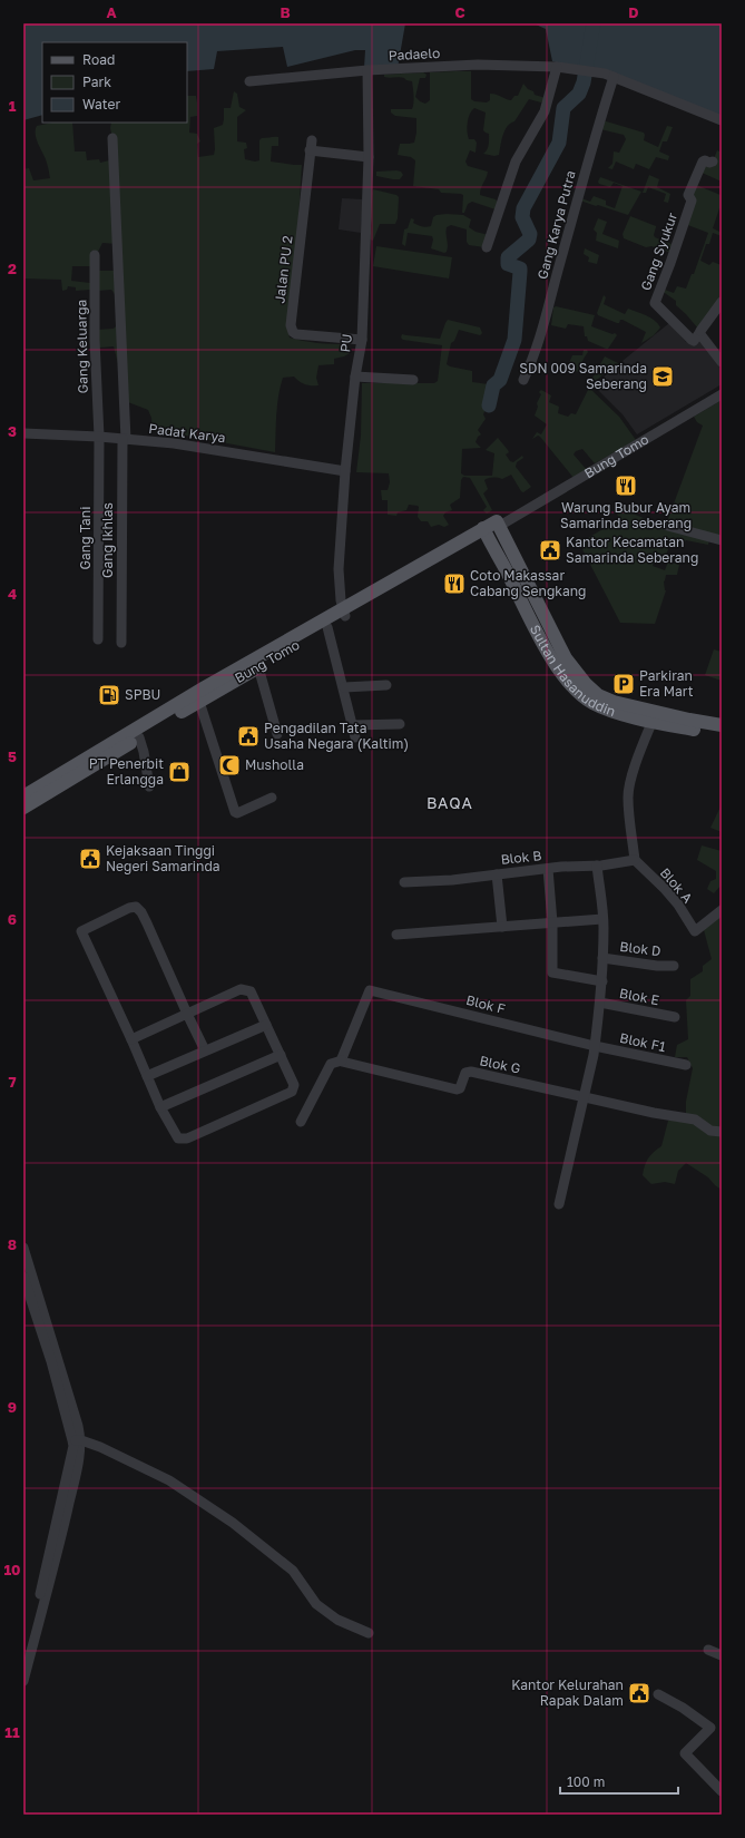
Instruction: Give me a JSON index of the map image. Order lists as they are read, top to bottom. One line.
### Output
{"streets":{"main road":["Bung Tomo","Sultan Hasanuddin"],"street":["Padaelo","Gang Karya Putra","Gang Syukur","Jalan PU 2","PU","Gang Keluarga","Padat Karya","Gang Tani","Gang Ikhlas","Blok B","Blok A","Blok D","Blok E","Blok F","Blok F1","Blok G"]},"crossings":[["Padaelo","Gang Karya Putra"],["Padaelo","PU"],["Jalan PU 2","PU"],["PU","Padat Karya"],["PU","Bung Tomo"],["Gang Keluarga","Padat Karya"],["Gang Keluarga","Gang Tani"],["Padat Karya","Gang Tani"],["Padat Karya","Gang Ikhlas"],["Bung Tomo","Sultan Hasanuddin"],["Blok B","Blok A"],["Blok F","Blok F1"],["Blok F","Blok G"]],"districts":["BAQA"],"places":{"school or university":["SDN 009 Samarinda Seberang"],"restaurant":["Warung Bubur Ayam Samarinda seberang","Coto Makassar Cabang Sengkang"],"public building":["Kantor Kecamatan Samarinda Seberang","Pengadilan Tata Usaha Negara (Kaltim)","Kejaksaan Tinggi Negeri Samarinda","Kantor Kelurahan Rapak Dalam"],"parking":["Parkiran Era Mart"],"fuel station":["SPBU"],"mosque":["Musholla"],"shop":["PT Penerbit Erlangga"]},"legend":["Road","Park","Water"],"scale_bar":"100 m","grid":{"columns":["A","B","C","D"],"rows":["1","2","3","4","5","6","7","8","9","10","11"]}}
